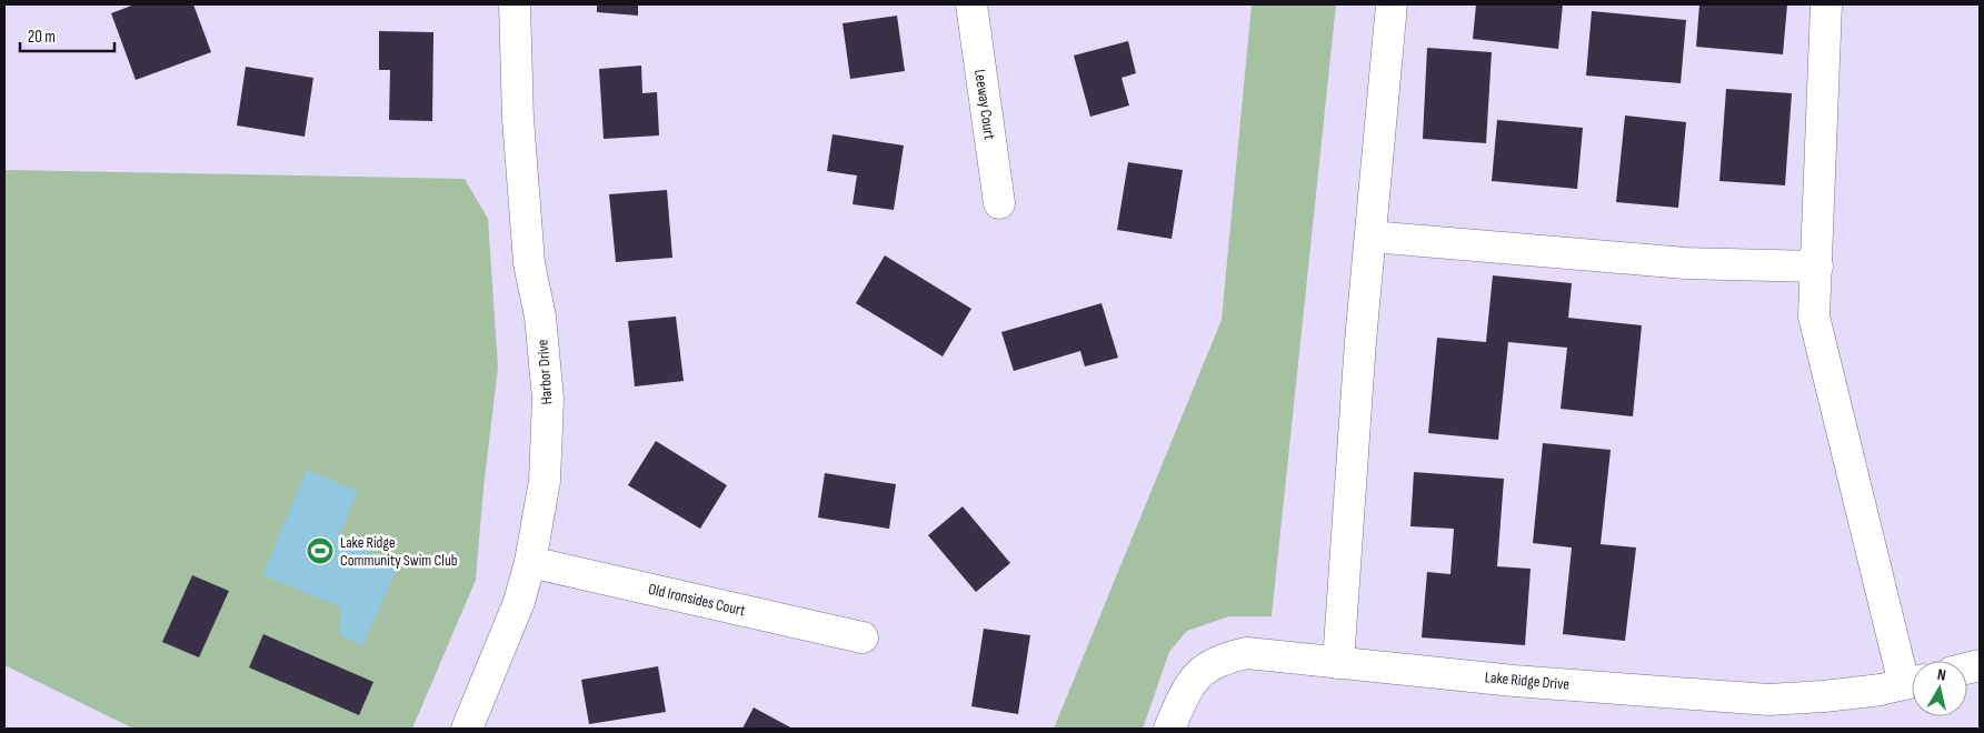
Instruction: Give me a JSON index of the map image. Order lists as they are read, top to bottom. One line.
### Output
{"streets":{"street":["Leeway Court","Harbor Drive","Old Ironsides Court","Lake Ridge Drive"]},"crossings":[["Harbor Drive","Old Ironsides Court"]],"places":{"sports":["Lake Ridge Community Swim Club"]},"scale_bar":"20 m","north":"top"}
